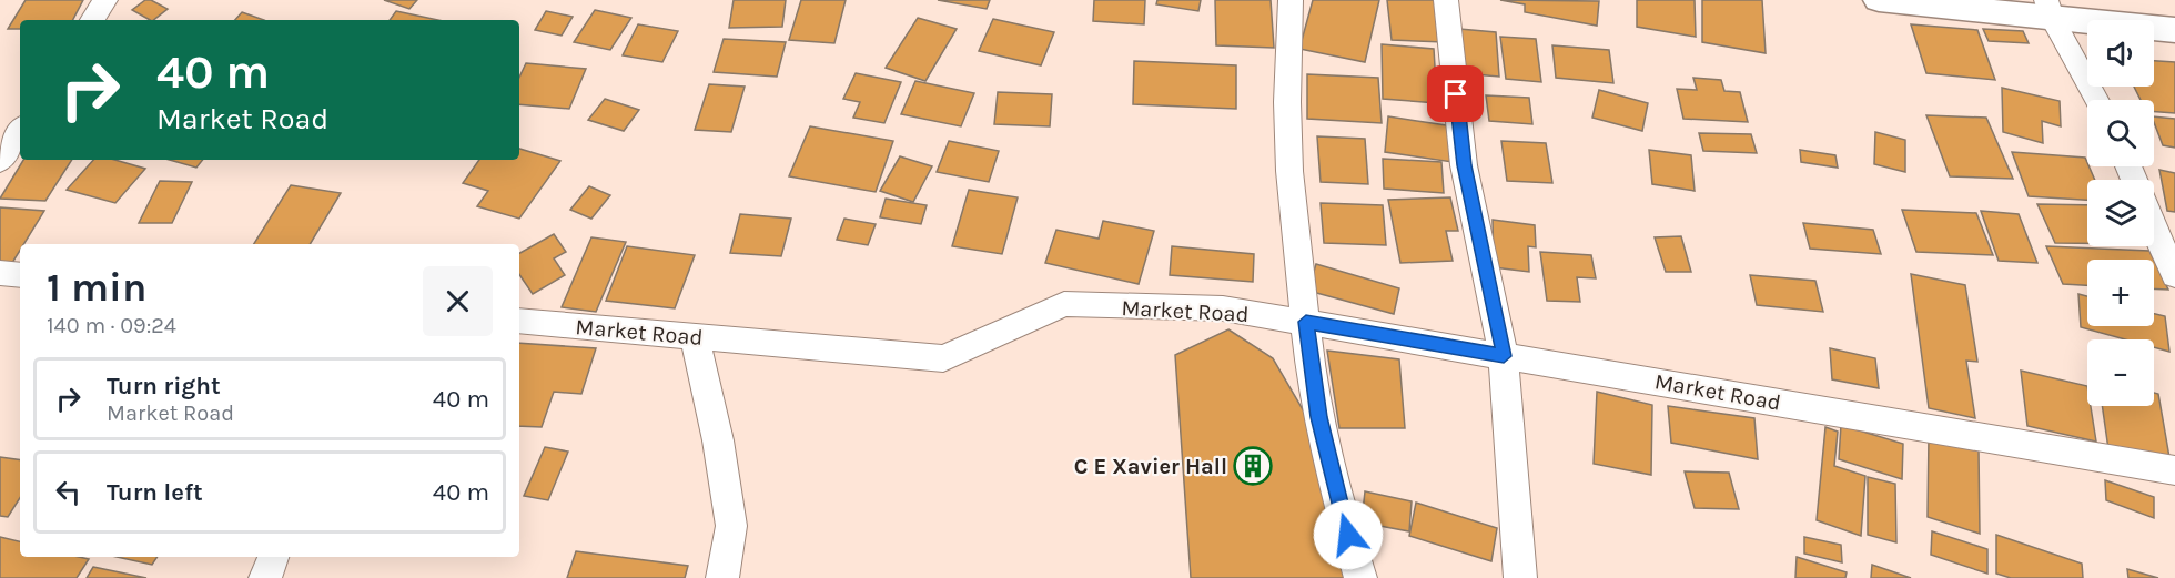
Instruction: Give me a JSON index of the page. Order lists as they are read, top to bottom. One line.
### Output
{"streets":{"street":["Market Road"]},"places":{"building":["C E Xavier Hall"]},"page":{"map_buttons":["+","−"],"turn":["40 m","Market Road"],"heading":["1 min","140 m · 09:24"],"list":[{"name":"Turn right","note":"Market Road","value":"40 m"},{"name":"Turn left","value":"40 m"}]}}
